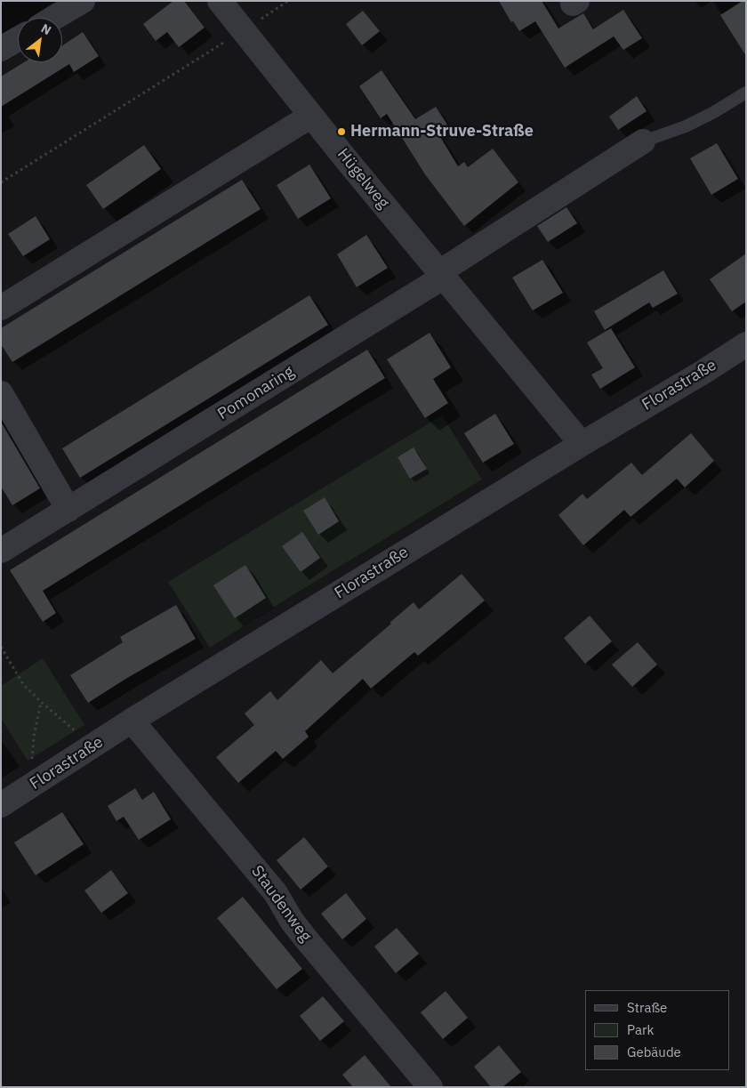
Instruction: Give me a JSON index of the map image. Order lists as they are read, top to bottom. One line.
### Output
{"streets":{"street":["Hügelweg","Florastraße","Pomonaring","Staudenweg"]},"crossings":[["Hügelweg","Florastraße"],["Hügelweg","Pomonaring"],["Florastraße","Staudenweg"]],"places":["Hermann-Struve-Straße"],"legend":["Straße","Park","Gebäude"],"north":"top right"}
